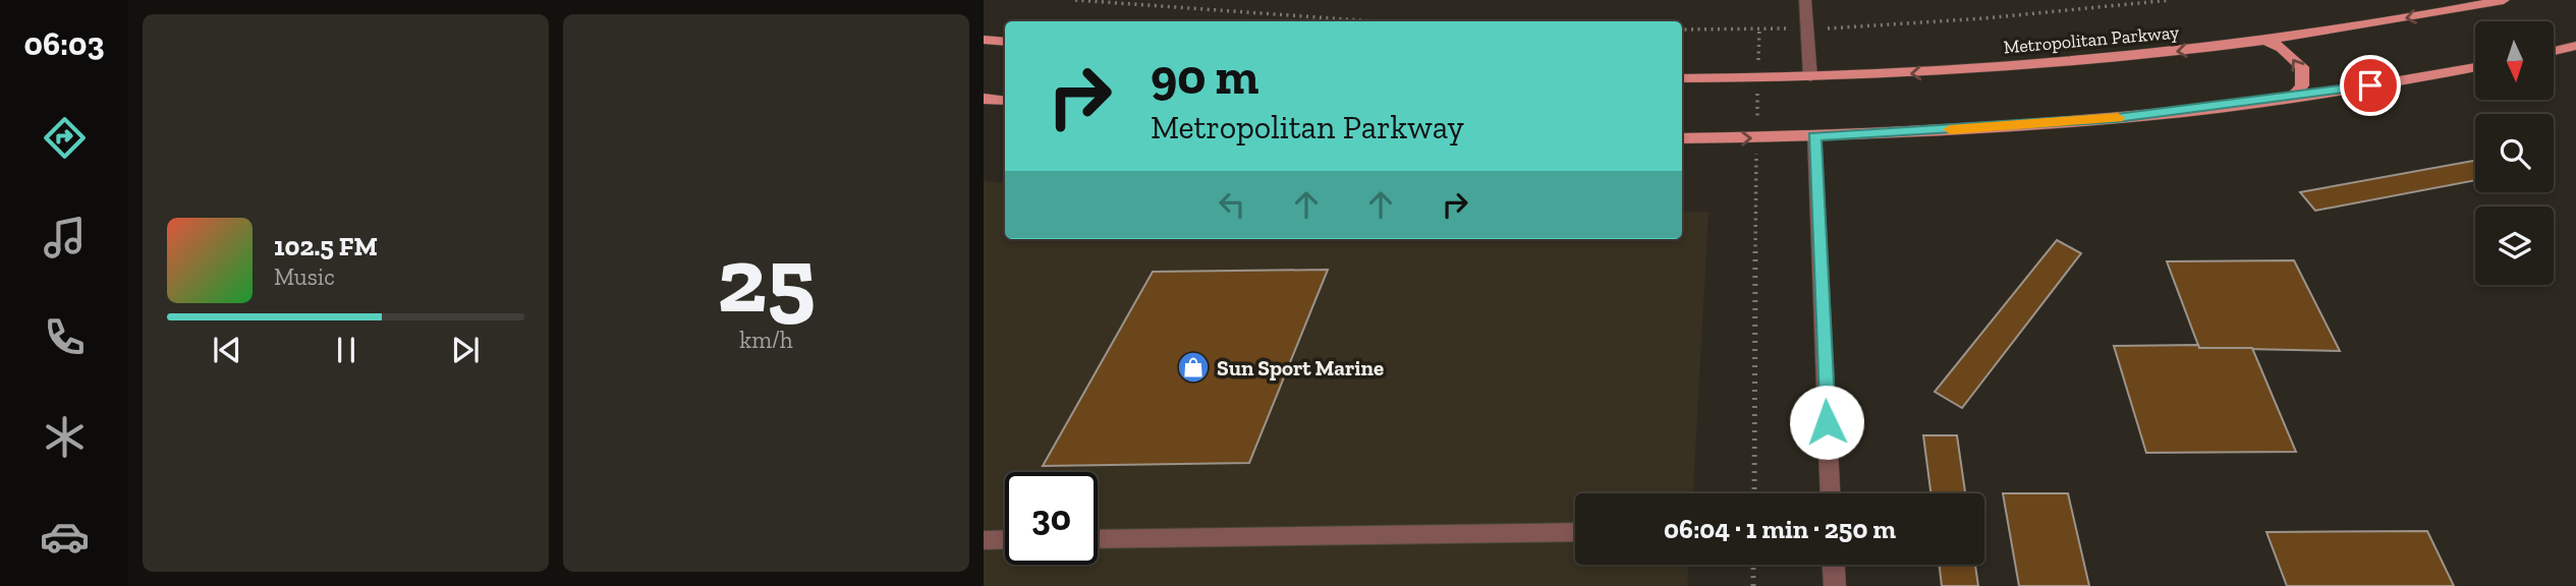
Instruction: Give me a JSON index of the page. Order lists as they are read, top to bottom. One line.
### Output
{"streets":{"main road":["Metropolitan Parkway"]},"places":{"shop":["Sun Sport Marine"]},"north":"bottom","page":{"tabs":"06:03","tile":["25","km/h"],"turn":["90 m","Metropolitan Parkway"],"song":["102.5 FM","Music"],"limit":"30","trip":"06:04 · 1 min · 250 m"}}
